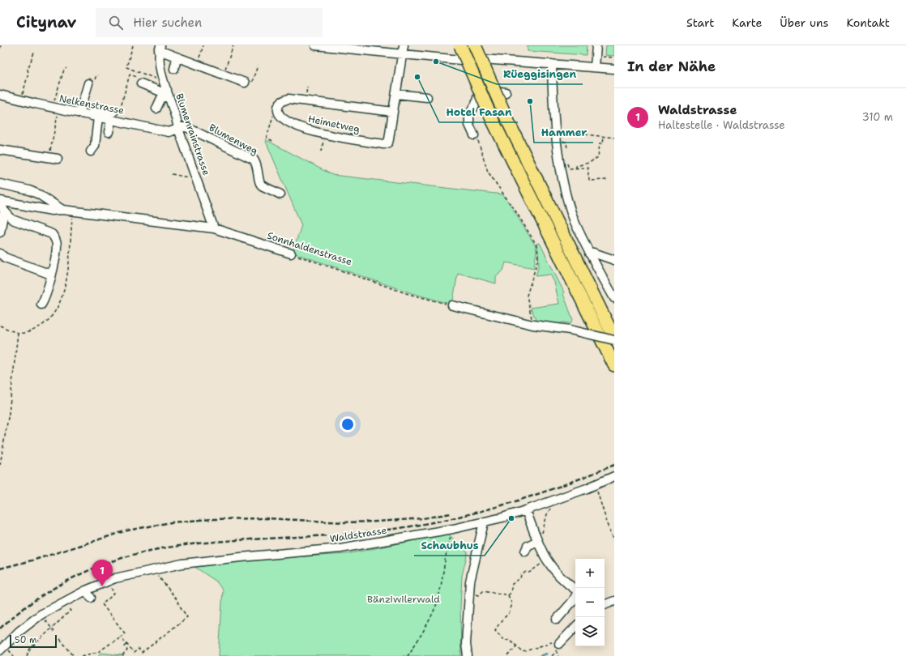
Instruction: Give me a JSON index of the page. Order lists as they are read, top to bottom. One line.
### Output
{"streets":{"street":["Nelkenstrasse","Heimetweg","Blumenrainstrasse","Blumenweg","Sonnhaldenstrasse","Waldstrasse"]},"crossings":[["Nelkenstrasse","Blumenrainstrasse"],["Nelkenstrasse","Blumenweg"],["Blumenrainstrasse","Blumenweg"],["Blumenrainstrasse","Sonnhaldenstrasse"]],"parks":["Bänziwilerwald"],"places":["Rüeggisingen","Hotel Fasan","Hammer","Schaubhus"],"scale_bar":"50 m","page":{"header":"Citynav","search":"Hier suchen","nav":["Start","Karte","Über uns","Kontakt"],"heading":"In der Nähe","list":[{"mark":"1","name":"Waldstrasse","note":"Haltestelle · Waldstrasse","value":"310 m"}],"map_buttons":["+","−"],"pins":"1","scale":"50 m"}}
